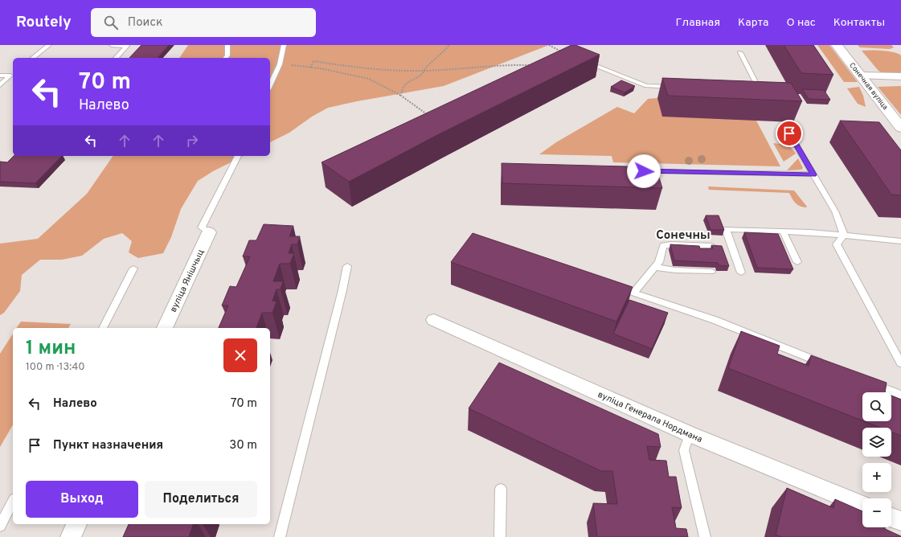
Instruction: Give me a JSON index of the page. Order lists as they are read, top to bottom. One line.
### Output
{"streets":{"street":["Сонечная вуліца","вуліца Янішчыц","вуліца Генерала Нордмана"]},"districts":["Сонечны"],"page":{"header":"Routely","search":"Поиск","nav":["Главная","Карта","О нас","Контакты"],"turn":["70 m","Налево"],"heading":["1 мин","100 m · 13:40"],"list":[{"name":"Налево","value":"70 m"},{"name":"Пункт назначения","value":"30 m"}],"map_buttons":["+","−"],"buttons":["Выход","Поделиться"]}}
